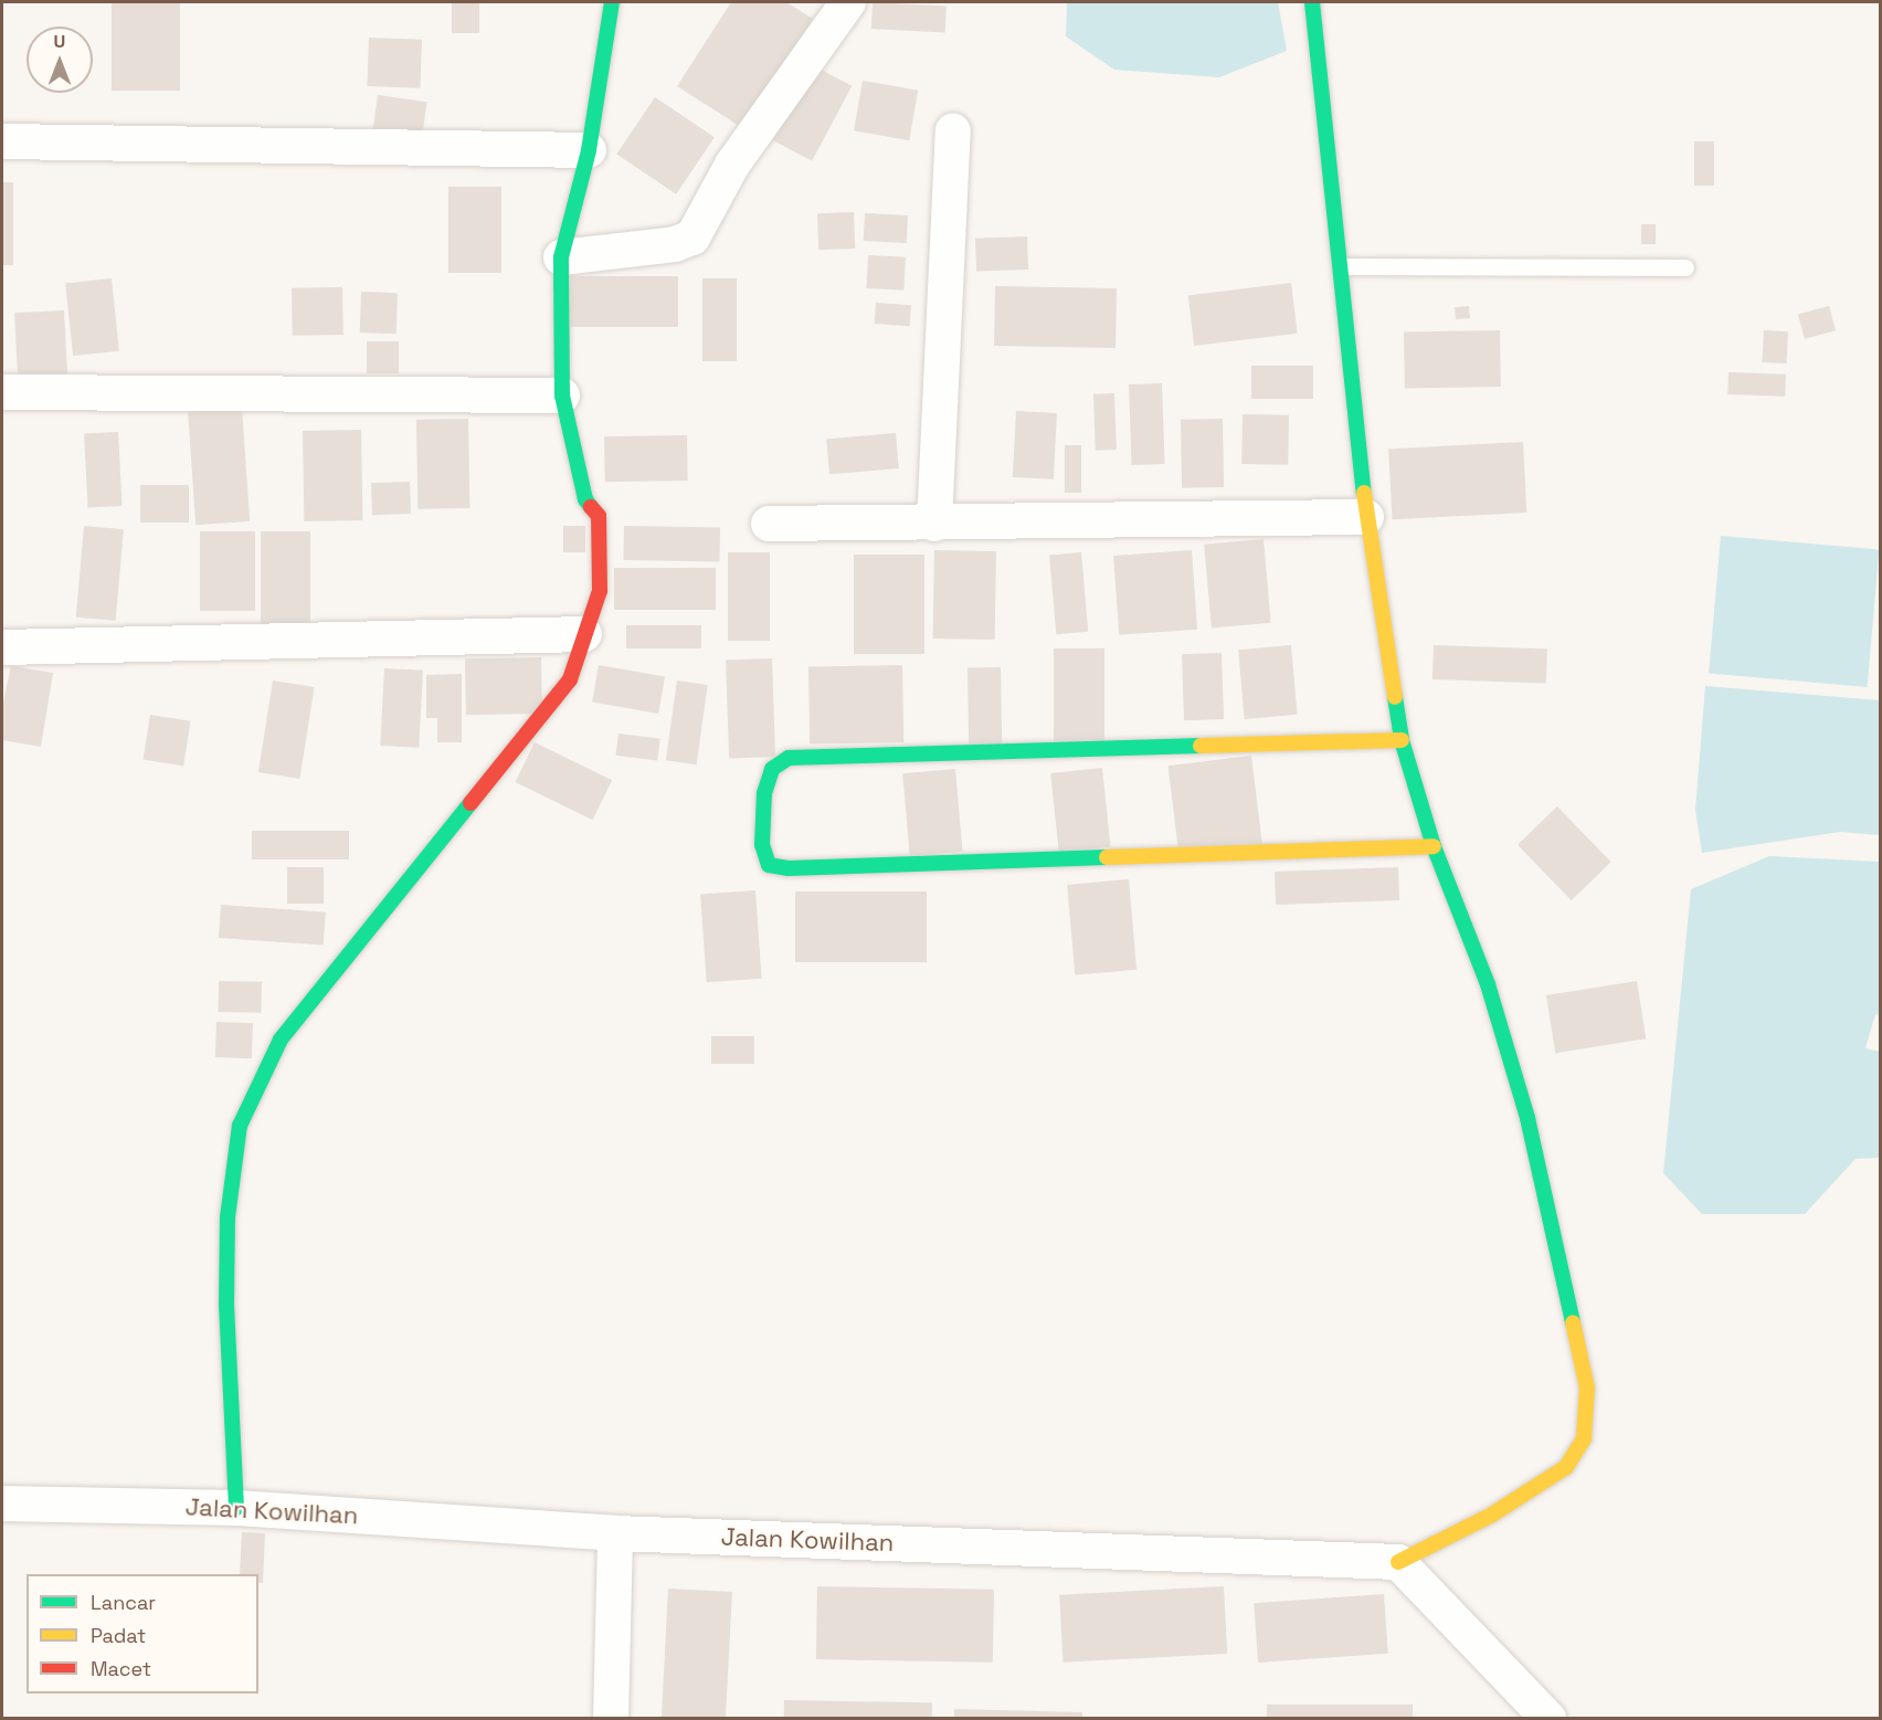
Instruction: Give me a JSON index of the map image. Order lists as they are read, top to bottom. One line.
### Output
{"streets":{"street":["Jalan Kowilhan"]},"legend":["Lancar","Padat","Macet"],"north":"top"}
